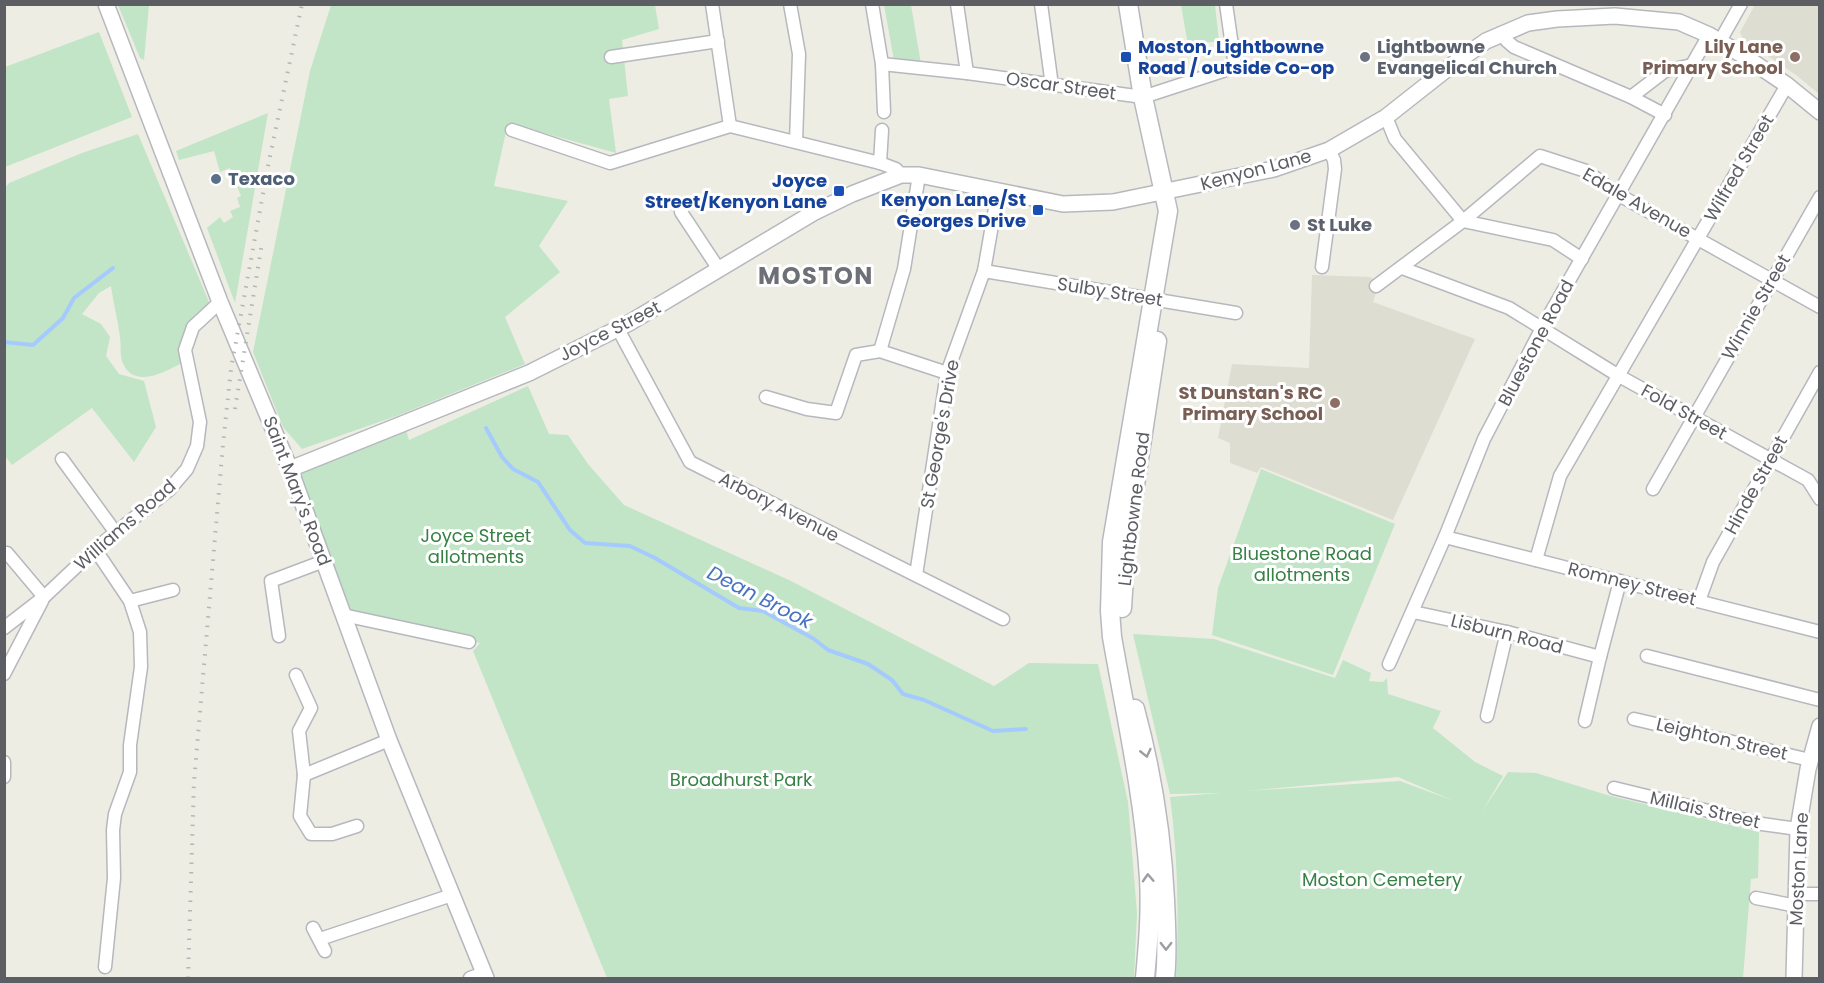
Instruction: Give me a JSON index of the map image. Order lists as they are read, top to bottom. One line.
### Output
{"streets":{"main road":["Lightbowne Road"],"street":["Oscar Street","Wilfred Street","Kenyon Lane","Edale Avenue","Sulby Street","Winnie Street","Joyce Street","Bluestone Road","Fold Street","St George's Drive","Hinde Street","Saint Mary's Road","Arbory Avenue","Williams Road","Romney Street","Lisburn Road","Leighton Street","Millais Street","Moston Lane"]},"crossings":[["Oscar Street","Lightbowne Road"],["Wilfred Street","Kenyon Lane"],["Wilfred Street","Edale Avenue"],["Wilfred Street","Fold Street"],["Wilfred Street","Romney Street"],["Kenyon Lane","Joyce Street"],["Kenyon Lane","Bluestone Road"],["Kenyon Lane","St George's Drive"],["Kenyon Lane","Lightbowne Road"],["Edale Avenue","Winnie Street"],["Edale Avenue","Bluestone Road"],["Edale Avenue","Fold Street"],["Sulby Street","St George's Drive"],["Sulby Street","Lightbowne Road"],["Winnie Street","Fold Street"],["Joyce Street","Saint Mary's Road"],["Joyce Street","Arbory Avenue"],["Bluestone Road","Fold Street"],["Bluestone Road","Romney Street"],["Bluestone Road","Lisburn Road"],["Fold Street","Hinde Street"],["St George's Drive","Arbory Avenue"],["Hinde Street","Romney Street"],["Saint Mary's Road","Williams Road"],["Leighton Street","Moston Lane"],["Millais Street","Moston Lane"]],"districts":["MOSTON"],"water":["Dean Brook"],"parks":["Joyce Street allotments","Bluestone Road allotments","Broadhurst Park","Moston Cemetery"],"places":{"transit":["Moston, Lightbowne Road / outside Co-op","Joyce Street/Kenyon Lane","Kenyon Lane/St Georges Drive"],"other":["Lightbowne Evangelical Church","Lily Lane Primary School","Texaco","St Luke","St Dunstan's RC Primary School"]}}
